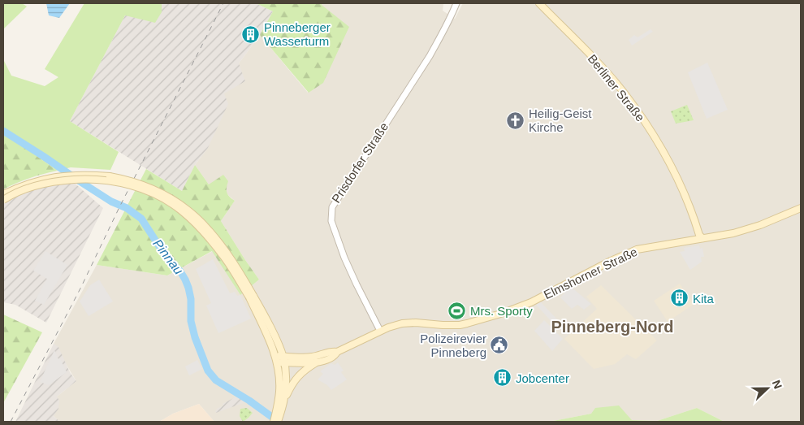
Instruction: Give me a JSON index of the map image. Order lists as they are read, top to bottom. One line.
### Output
{"streets":{"main road":["Berliner Straße","Elmshorner Straße"],"street":["Prisdorfer Straße"]},"crossings":[["Berliner Straße","Elmshorner Straße"],["Prisdorfer Straße","Elmshorner Straße"]],"districts":["Pinneberg-Nord"],"water":["Pinnau"],"places":{"building":["Pinneberger Wasserturm","Kita","Jobcenter"],"church":["Heilig-Geist Kirche"],"sports":["Mrs. Sporty"],"public building":["Polizeirevier Pinneberg"]},"north":"right"}
